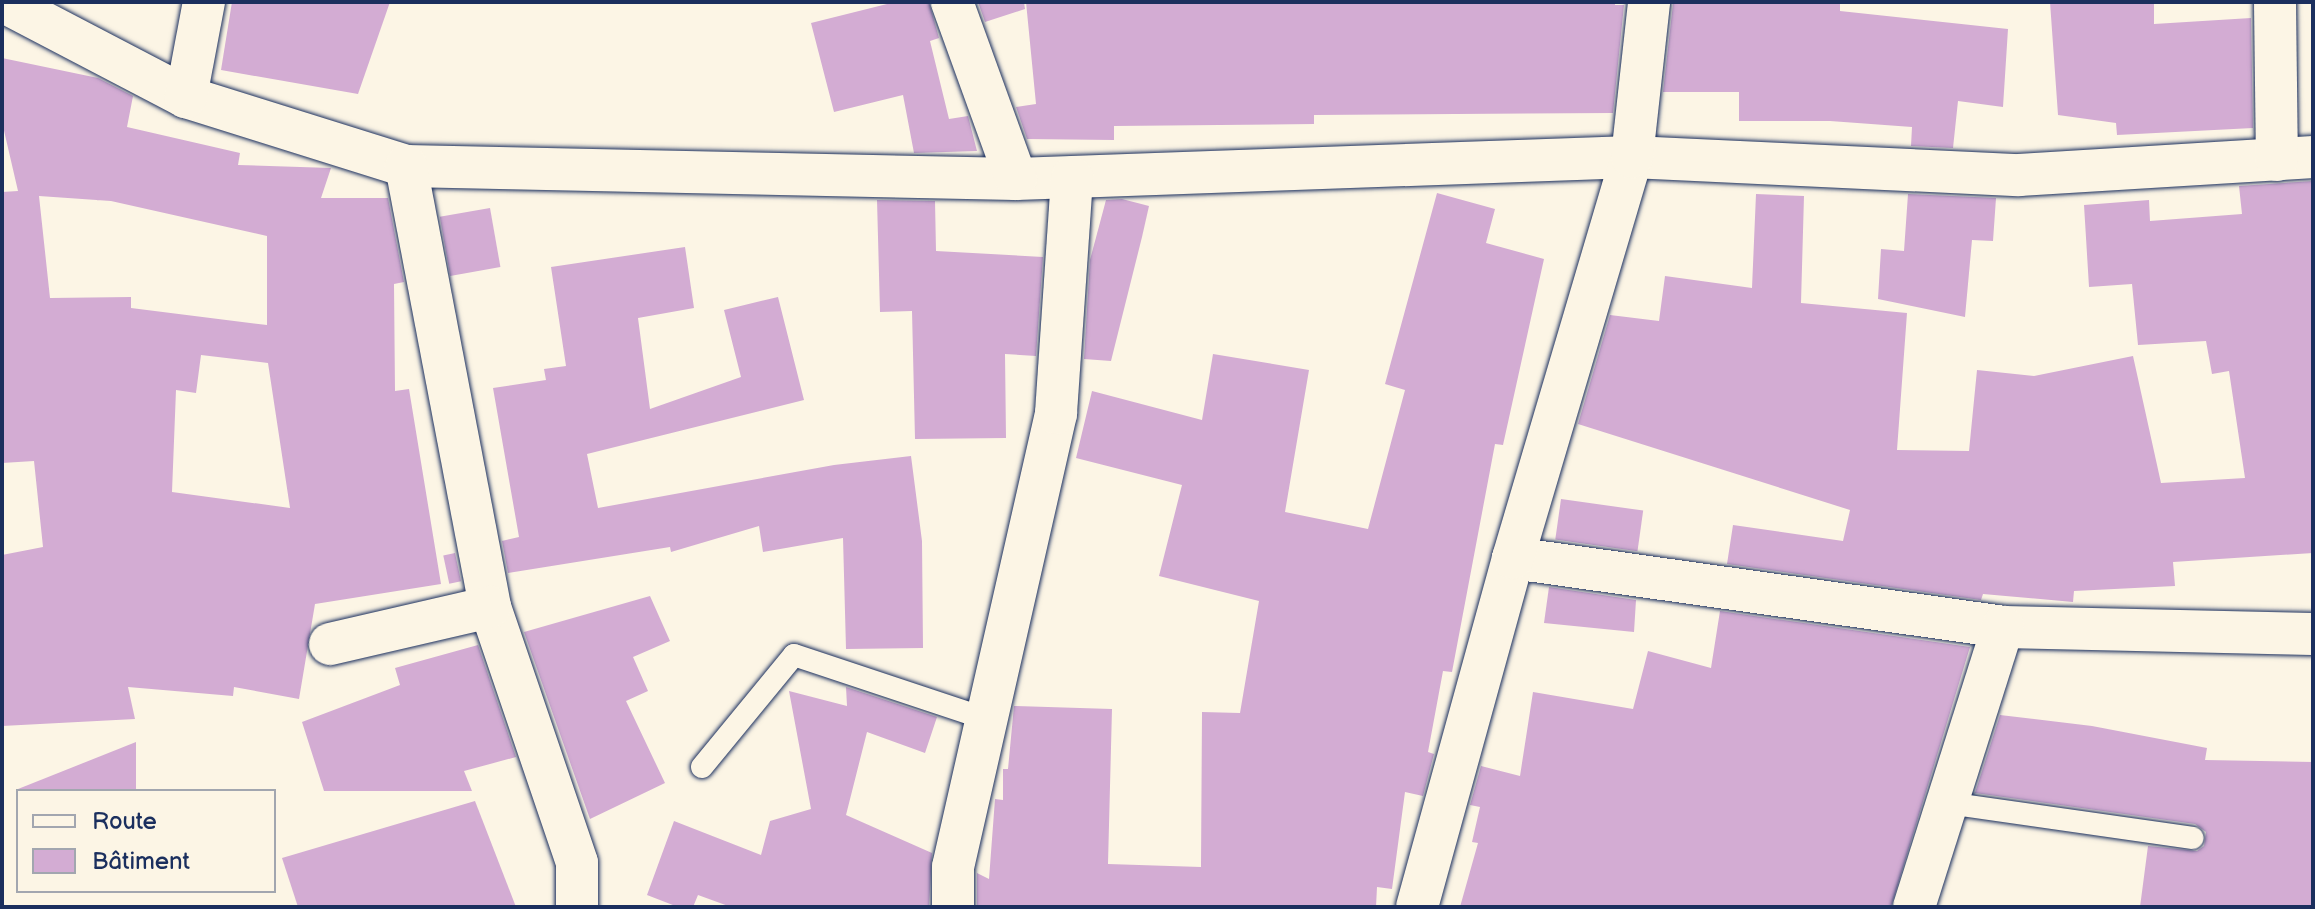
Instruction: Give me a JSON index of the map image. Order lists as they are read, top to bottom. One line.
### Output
{"legend":["Route","Bâtiment"]}
